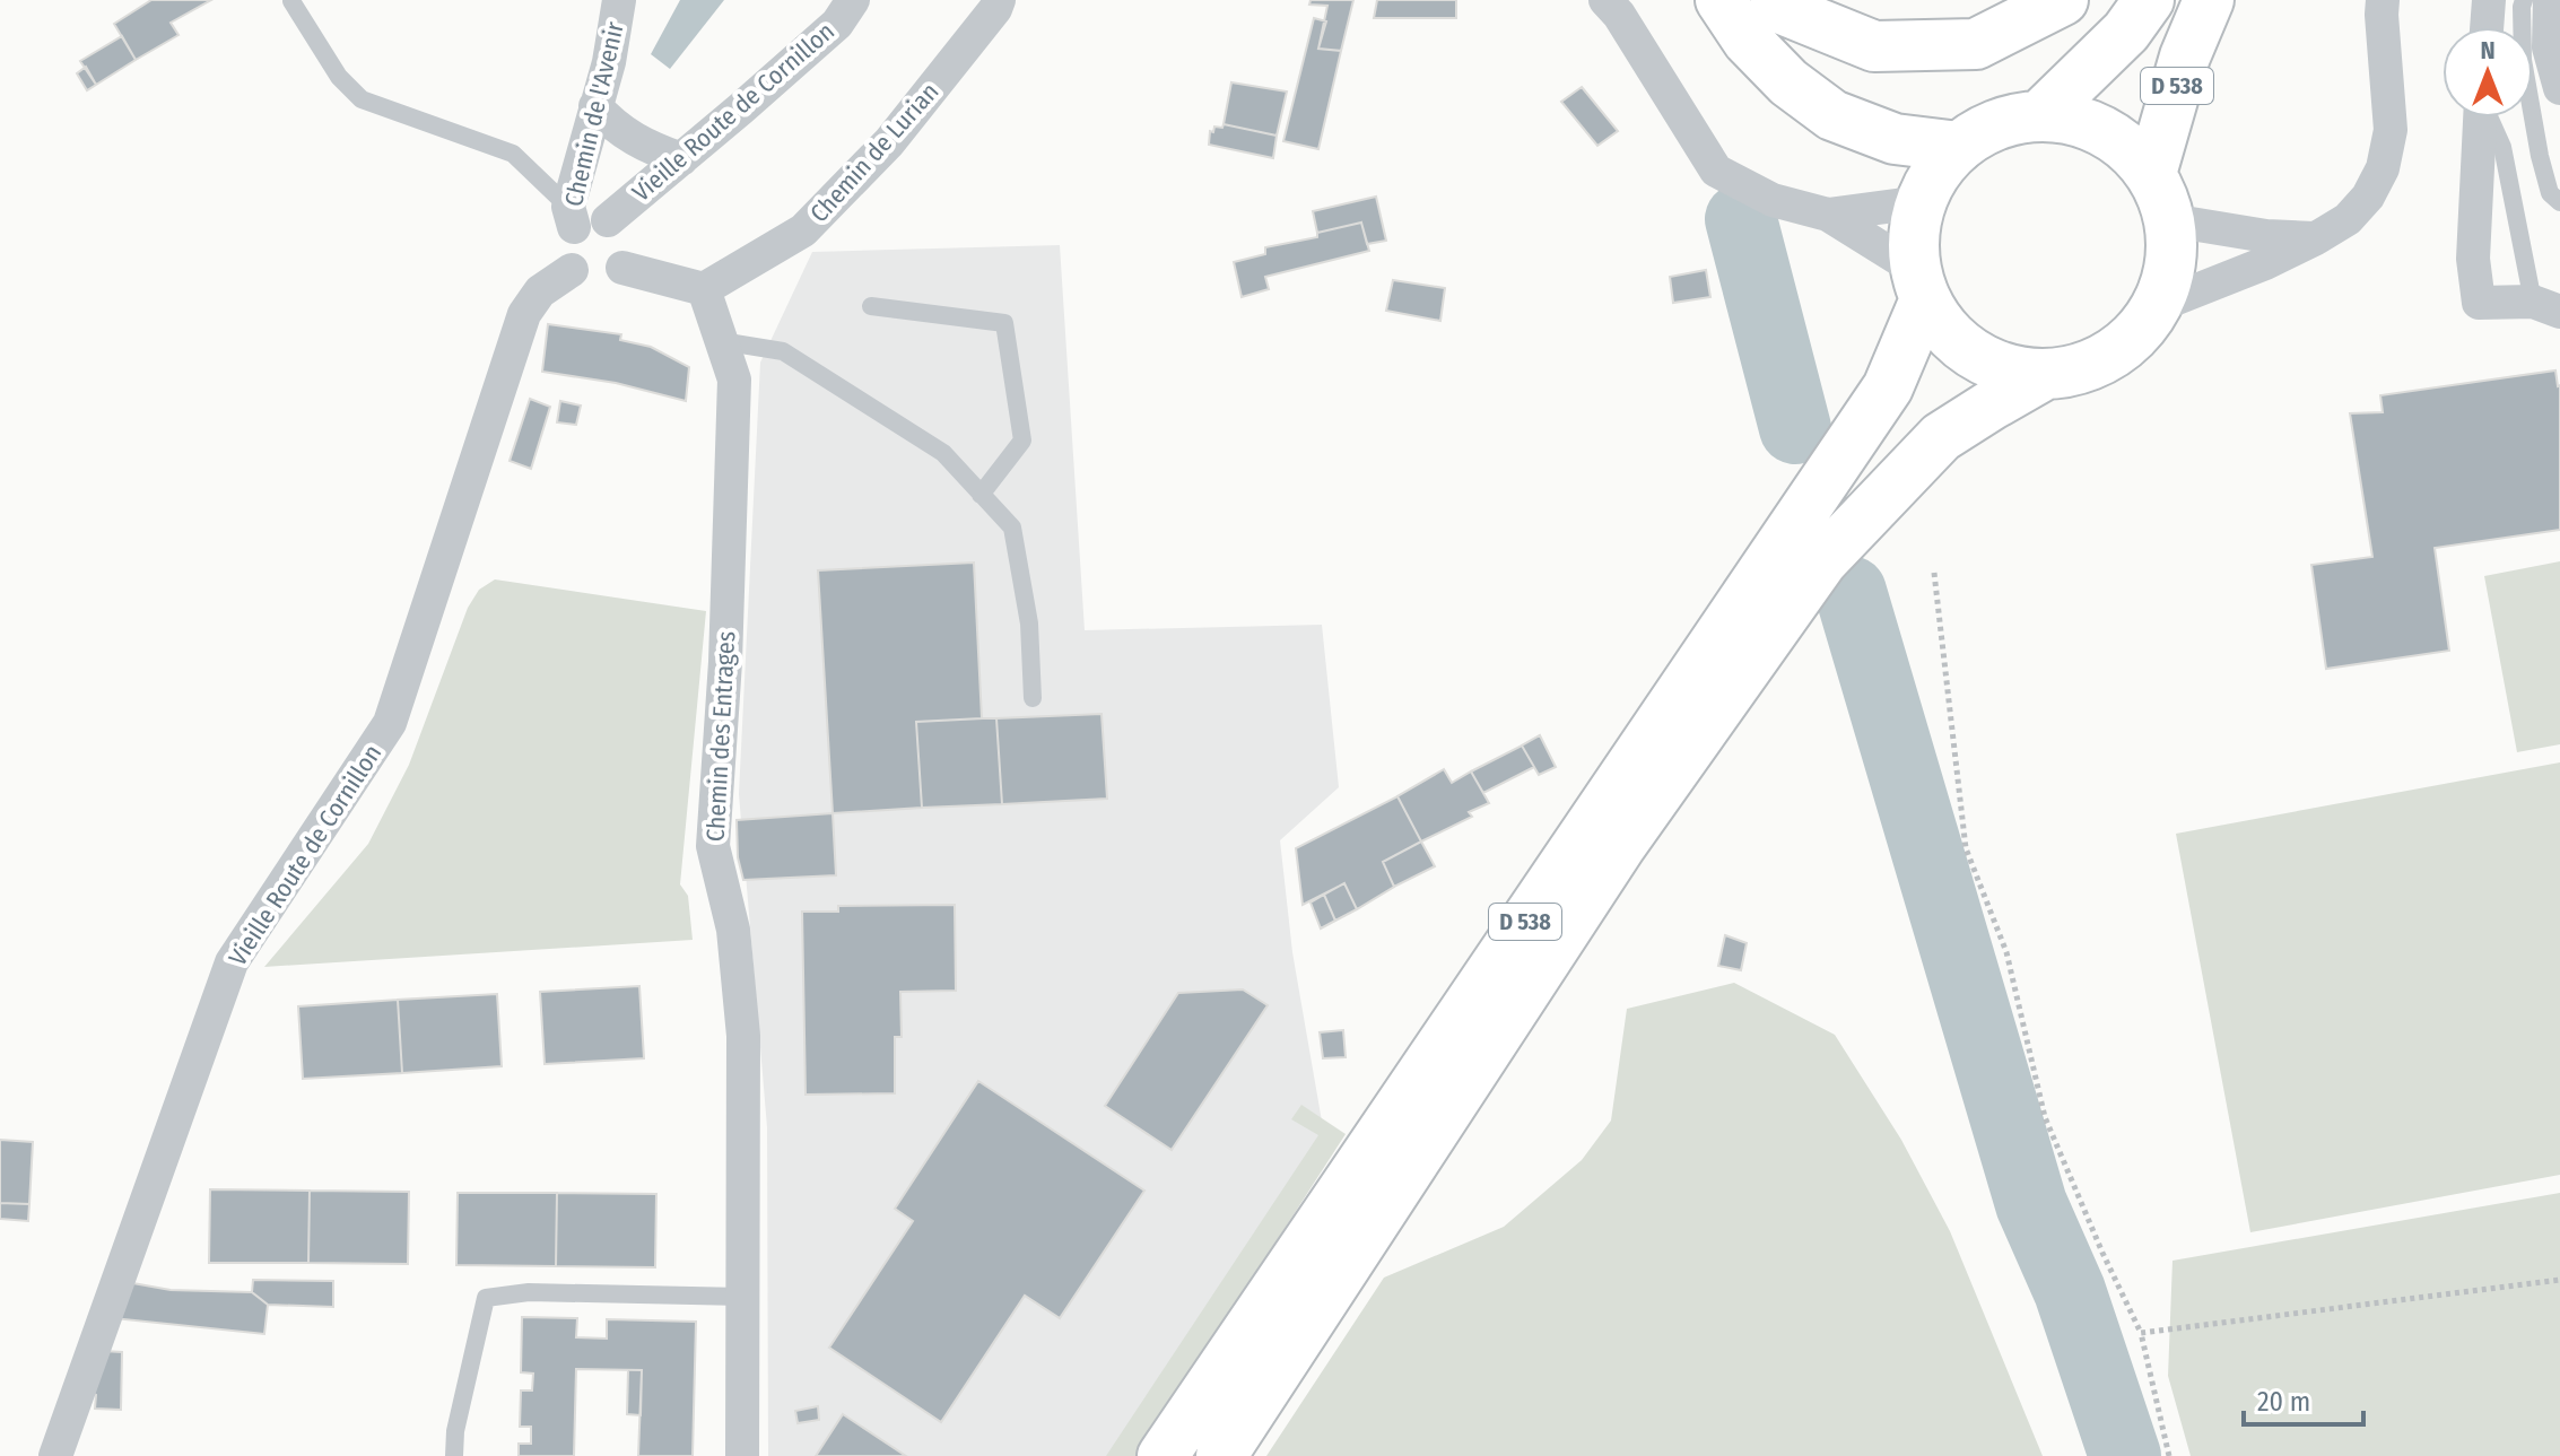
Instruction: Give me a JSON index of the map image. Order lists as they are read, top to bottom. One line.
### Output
{"streets":{"main road":["D 538"],"street":["Vieille Route de Cornillon","Chemin de l'Avenir","Chemin de Lurian","Chemin des Entrages"]},"crossings":[["Vieille Route de Cornillon","Chemin de l'Avenir"],["Chemin de Lurian","Chemin des Entrages"]],"scale_bar":"20 m","north":"top"}
